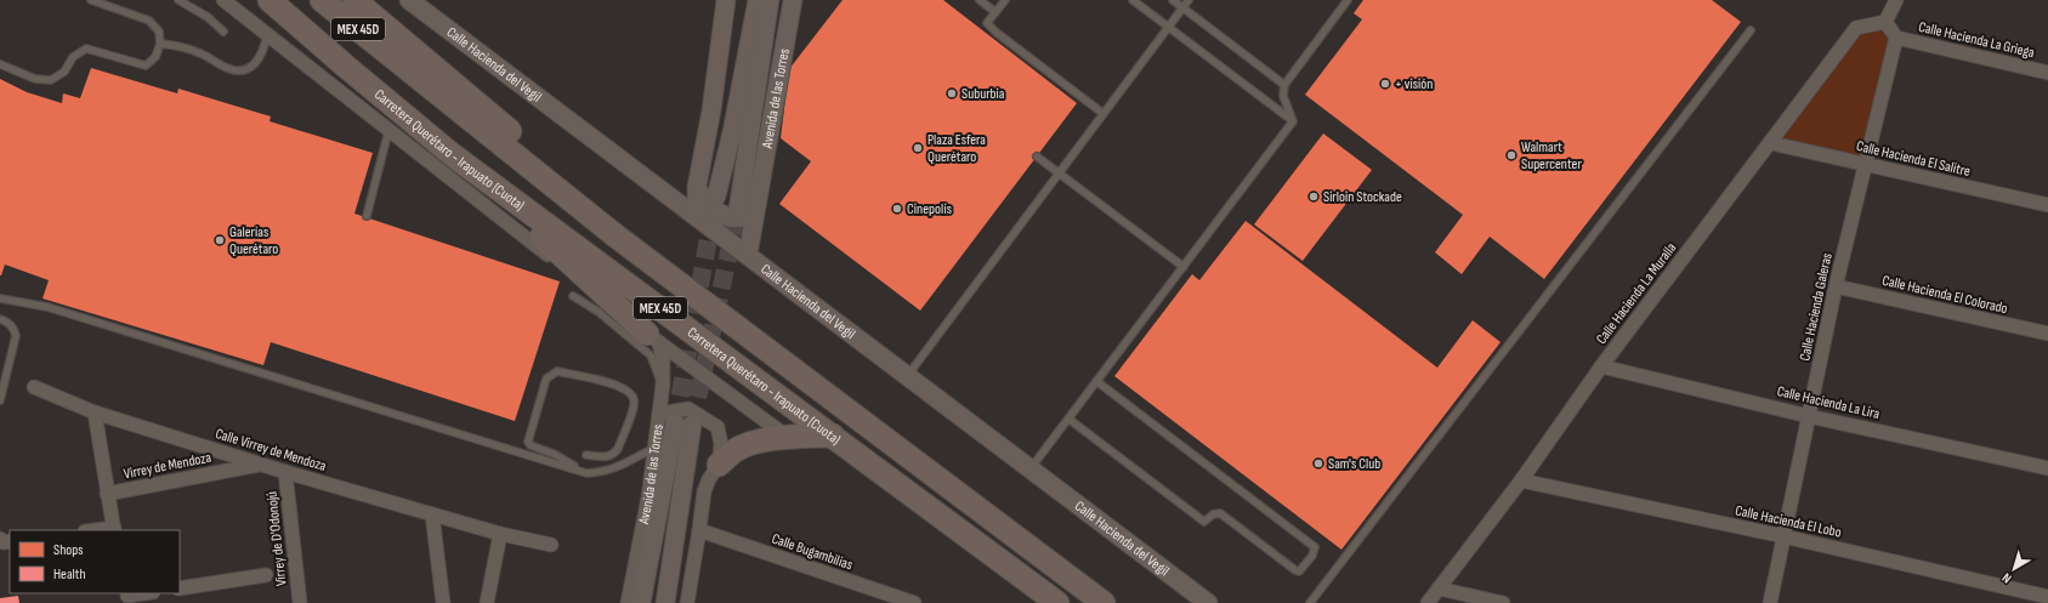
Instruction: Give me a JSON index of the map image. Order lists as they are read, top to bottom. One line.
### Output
{"streets":{"highway":["MEX 45D","Carretera Querétaro - Irapuato (Cuota)"],"street":["Calle Hacienda La Griega","Calle Hacienda del Vegil","Avenida de las Torres","Calle Hacienda El Salitre","Calle Hacienda La Muralla","Calle Hacienda El Colorado","Calle Hacienda Galeras","Calle Hacienda La Lira","Calle Virrey de Mendoza","Virrey de Mendoza","Calle Hacienda El Lobo","Virrey de D'Odonojú","Calle Bugambilias"]},"crossings":[["Calle Hacienda La Griega","Calle Hacienda Galeras"],["Calle Hacienda del Vegil","Avenida de las Torres"],["Calle Hacienda El Salitre","Calle Hacienda La Muralla"],["Calle Hacienda El Salitre","Calle Hacienda Galeras"],["Calle Hacienda La Muralla","Calle Hacienda La Lira"],["Calle Hacienda La Muralla","Calle Hacienda El Lobo"],["Calle Hacienda El Colorado","Calle Hacienda Galeras"],["Calle Hacienda Galeras","Calle Hacienda La Lira"],["Calle Hacienda Galeras","Calle Hacienda El Lobo"],["Calle Virrey de Mendoza","Virrey de Mendoza"],["Calle Virrey de Mendoza","Virrey de D'Odonojú"]],"places":["+ visión","Suburbia","Plaza Esfera Querétaro","Walmart Supercenter","Sirloin Stockade","Cinepolis","Galerías Querétaro","Sam's Club"],"legend":["Shops","Health"],"north":"bottom left"}
